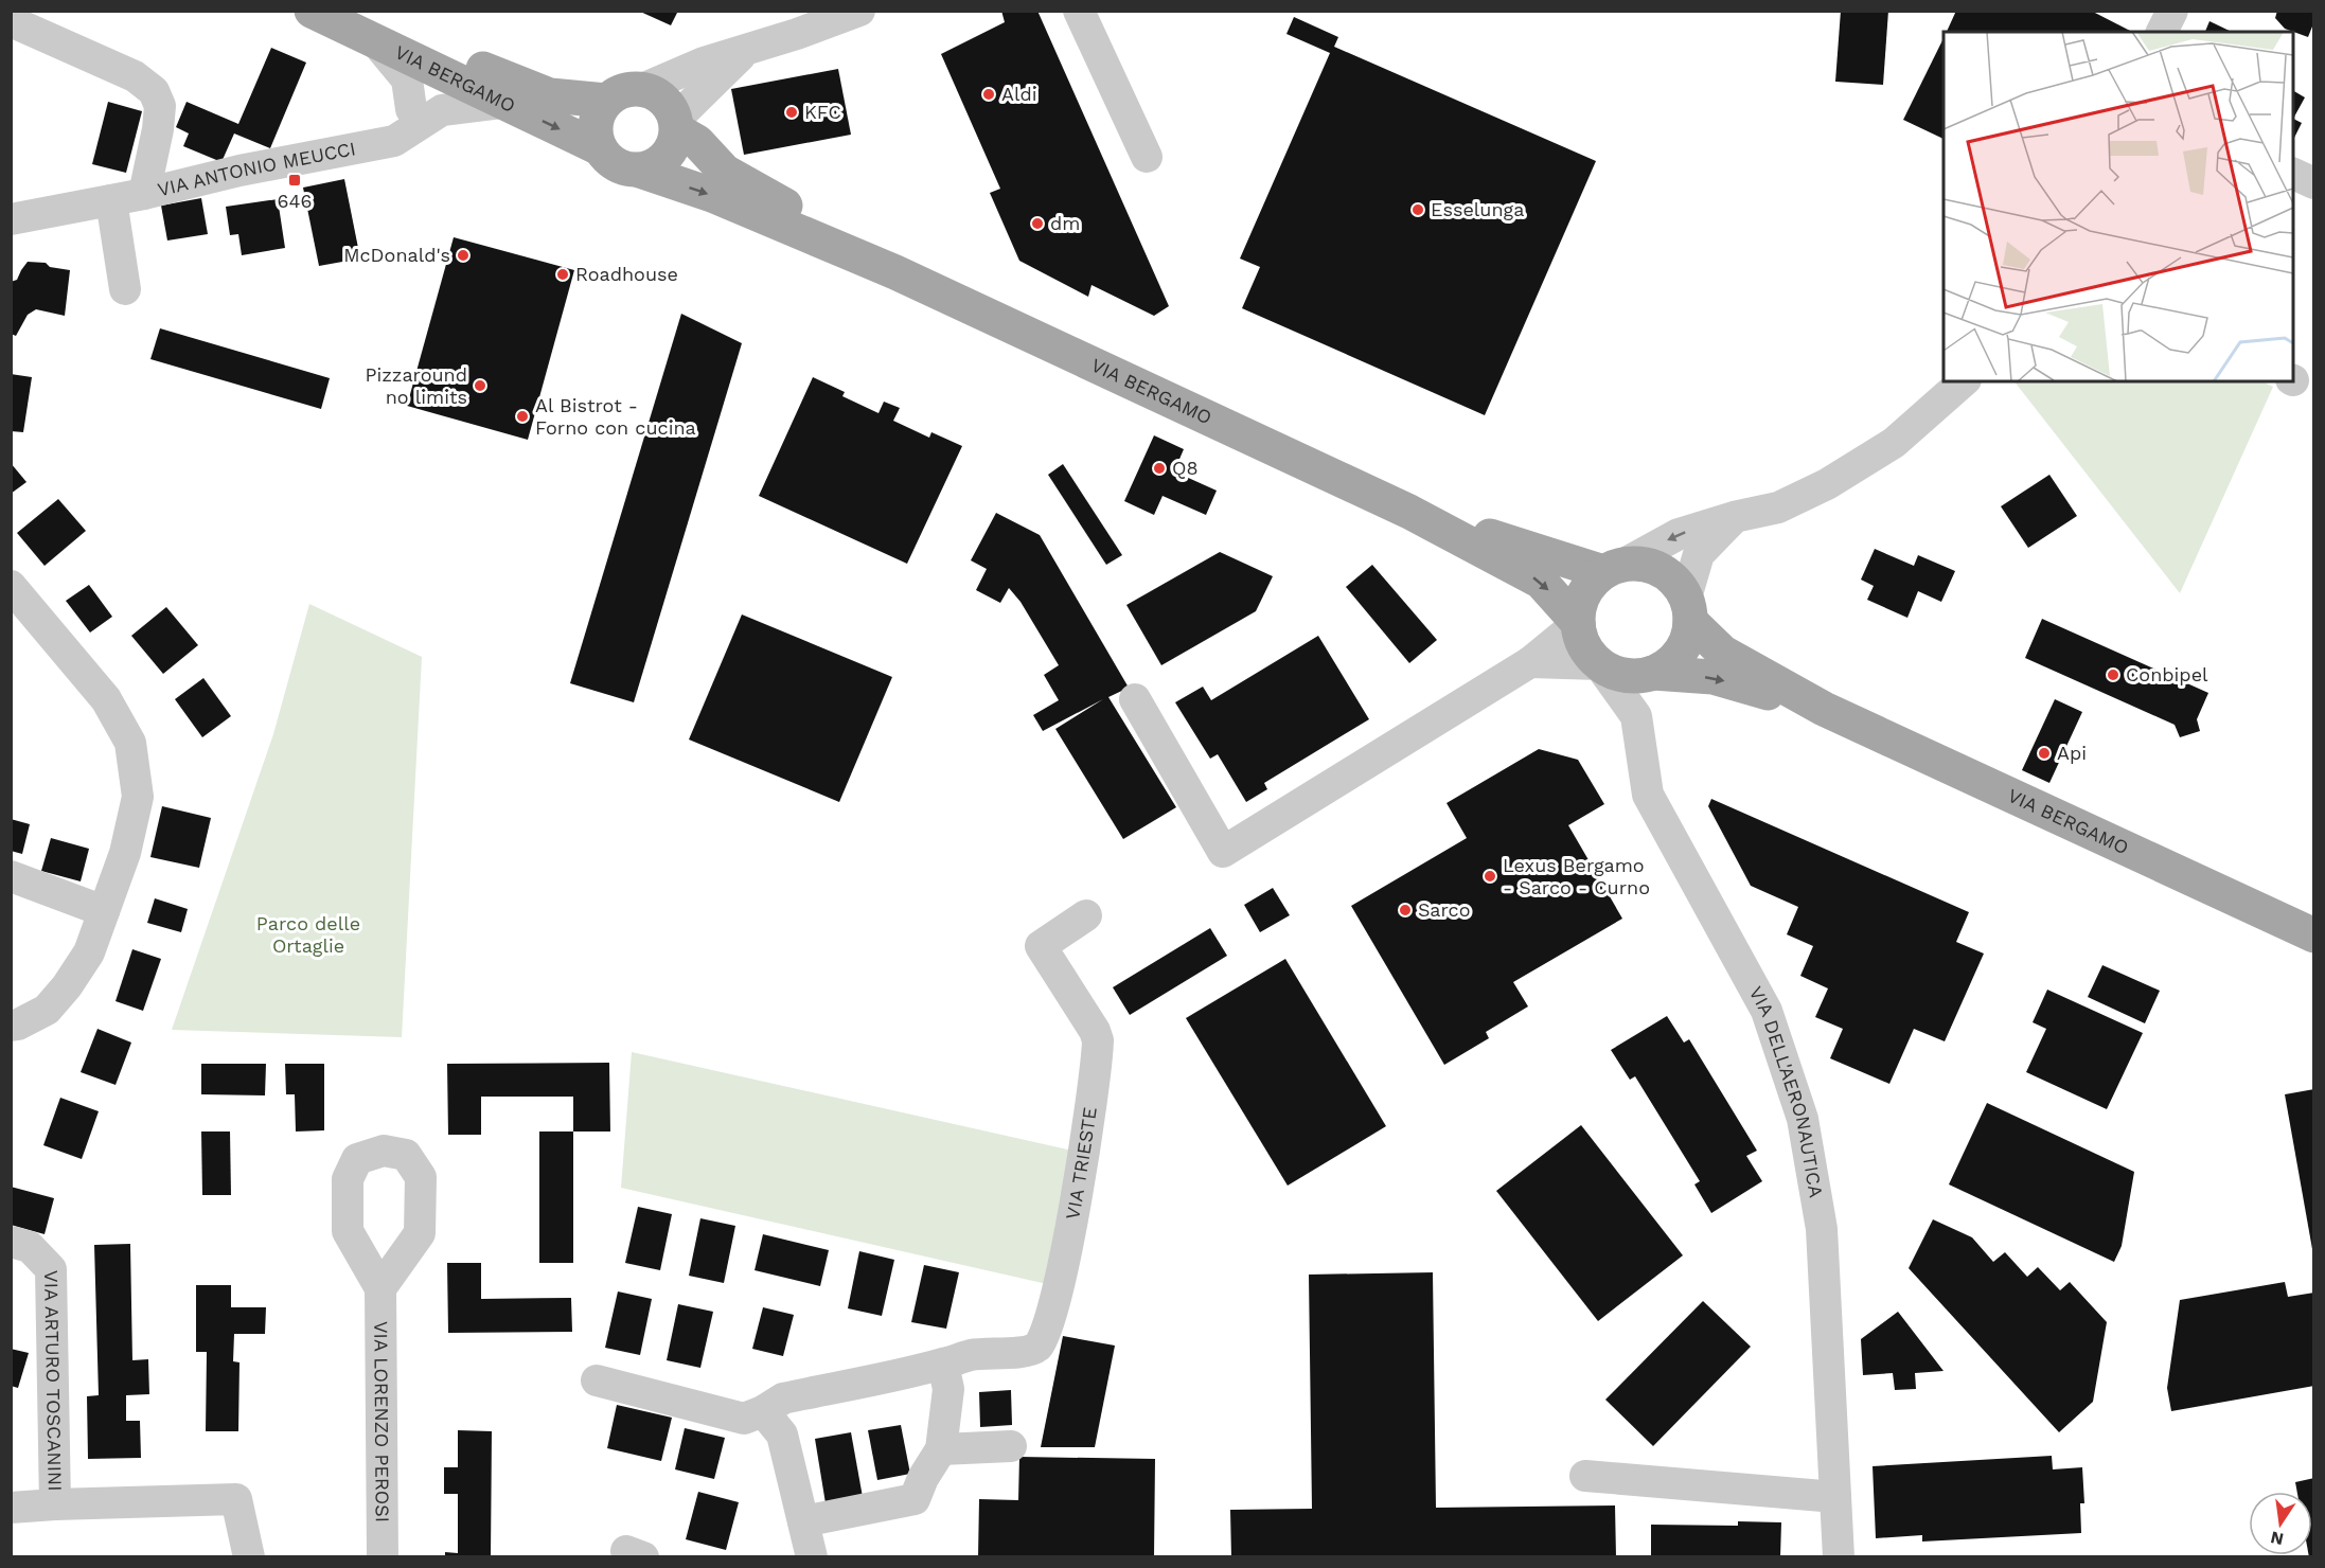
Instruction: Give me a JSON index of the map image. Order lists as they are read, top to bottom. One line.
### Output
{"streets":{"main road":["VIA BERGAMO"],"street":["VIA ANTONIO MEUCCI","VIA DELL'AERONAUTICA","VIA TRIESTE","VIA ARTURO TOSCANINI","VIA LORENZO PEROSI"]},"crossings":[["VIA BERGAMO","VIA ANTONIO MEUCCI"],["VIA BERGAMO","VIA DELL'AERONAUTICA"]],"parks":["Parco delle Ortaglie"],"places":{"other":["Aldi","KFC","Esselunga","dm","McDonald's","Roadhouse","Pizzaround no limits","Al Bistrot - Forno con cucina","Q8","Conbipel","Api","Lexus Bergamo - Sarco - Curno","Sarco"],"transit":["646"]},"north":"bottom"}
